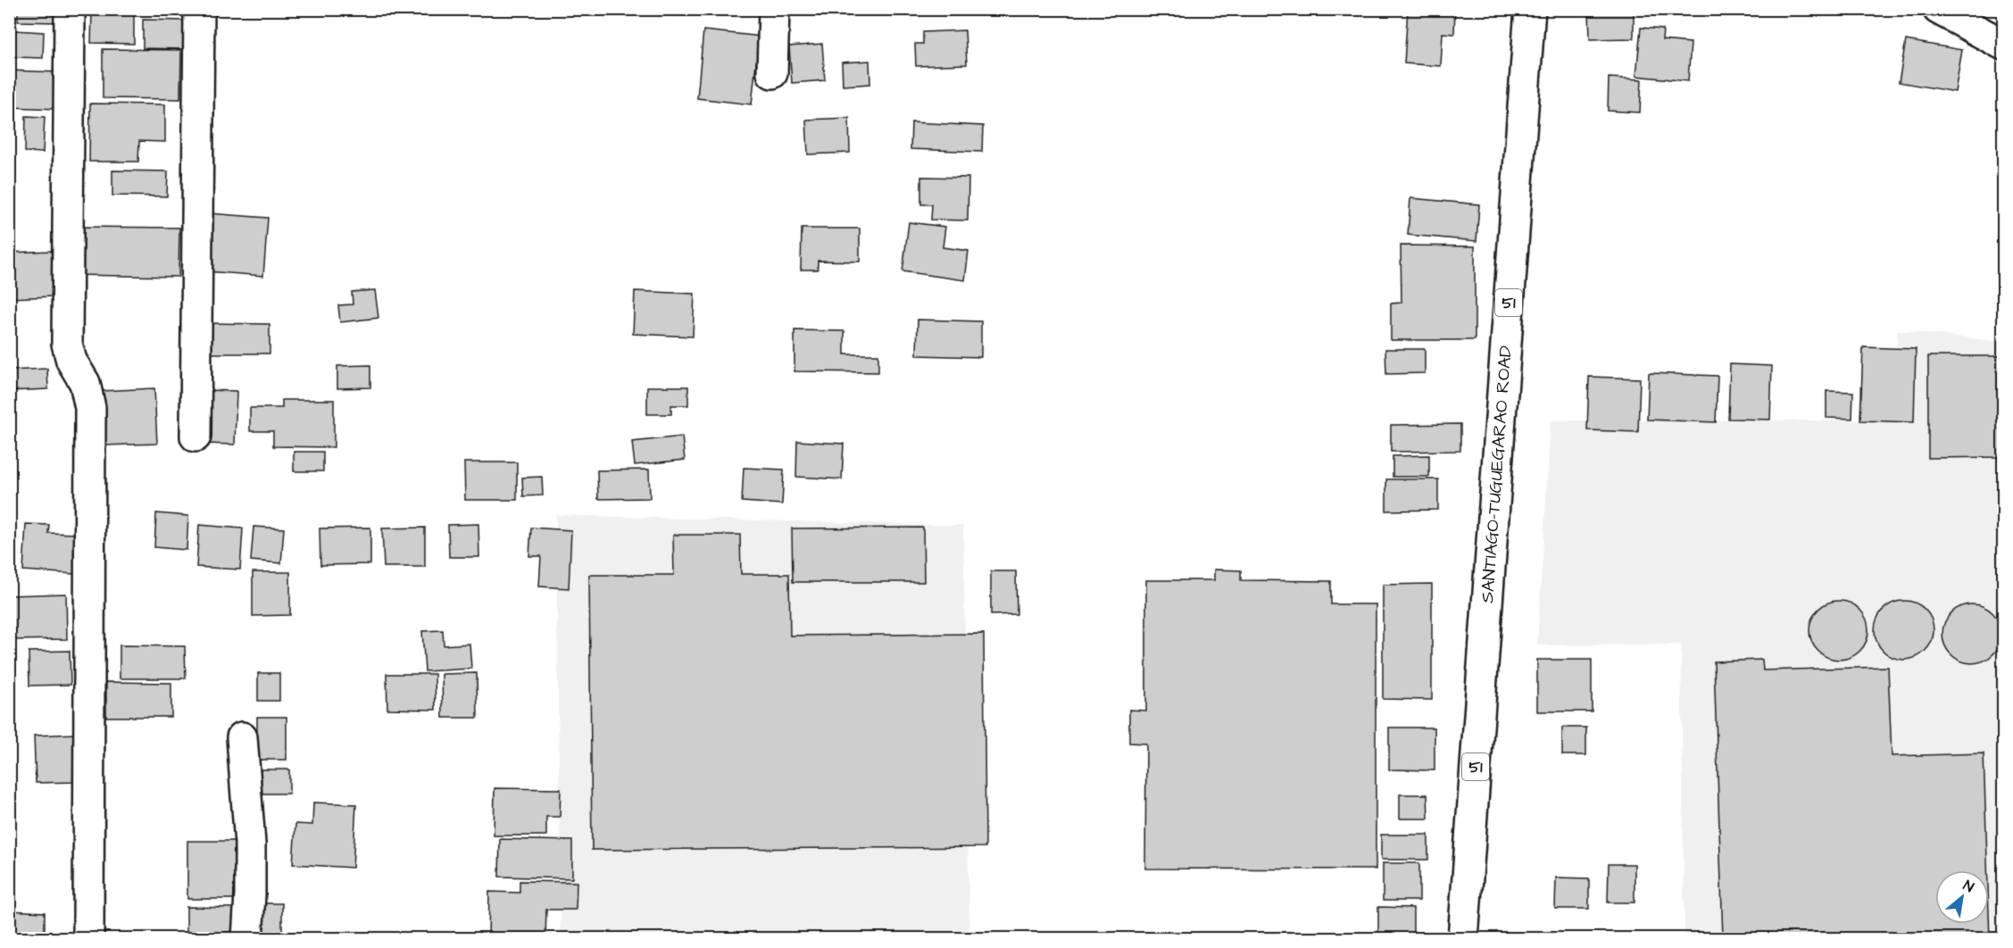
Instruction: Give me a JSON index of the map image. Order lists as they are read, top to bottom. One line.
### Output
{"streets":{"main road":["51","SANTIAGO-TUGUEGARAO ROAD"]},"north":"top right"}
